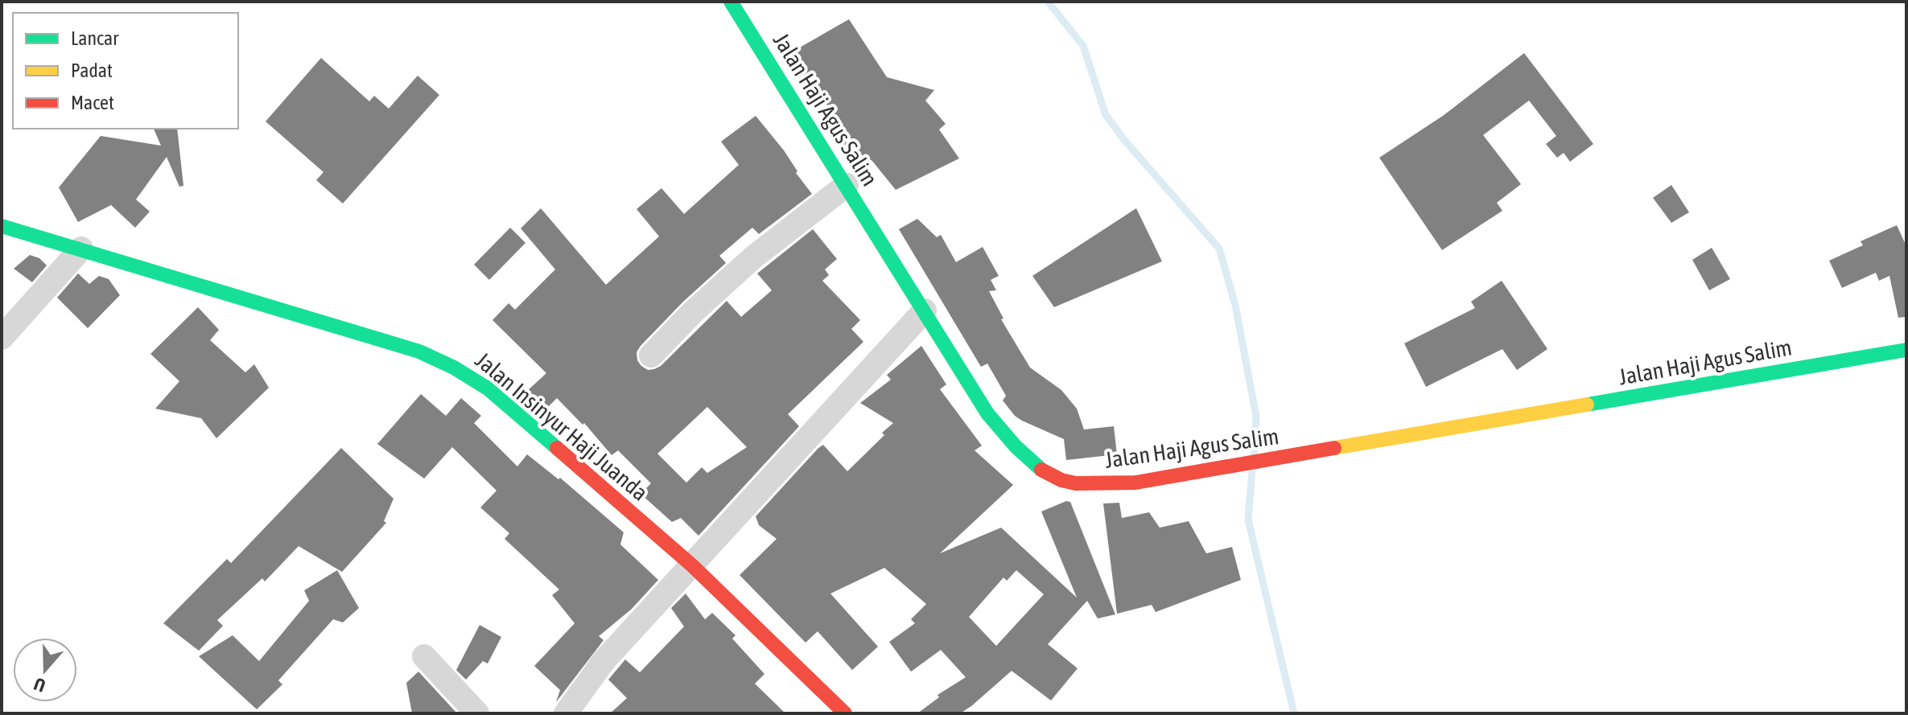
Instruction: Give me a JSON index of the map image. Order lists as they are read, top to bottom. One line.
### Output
{"streets":{"street":["Jalan Haji Agus Salim","Jalan Insinyur Haji Juanda"]},"legend":["Lancar","Padat","Macet"],"north":"bottom"}
